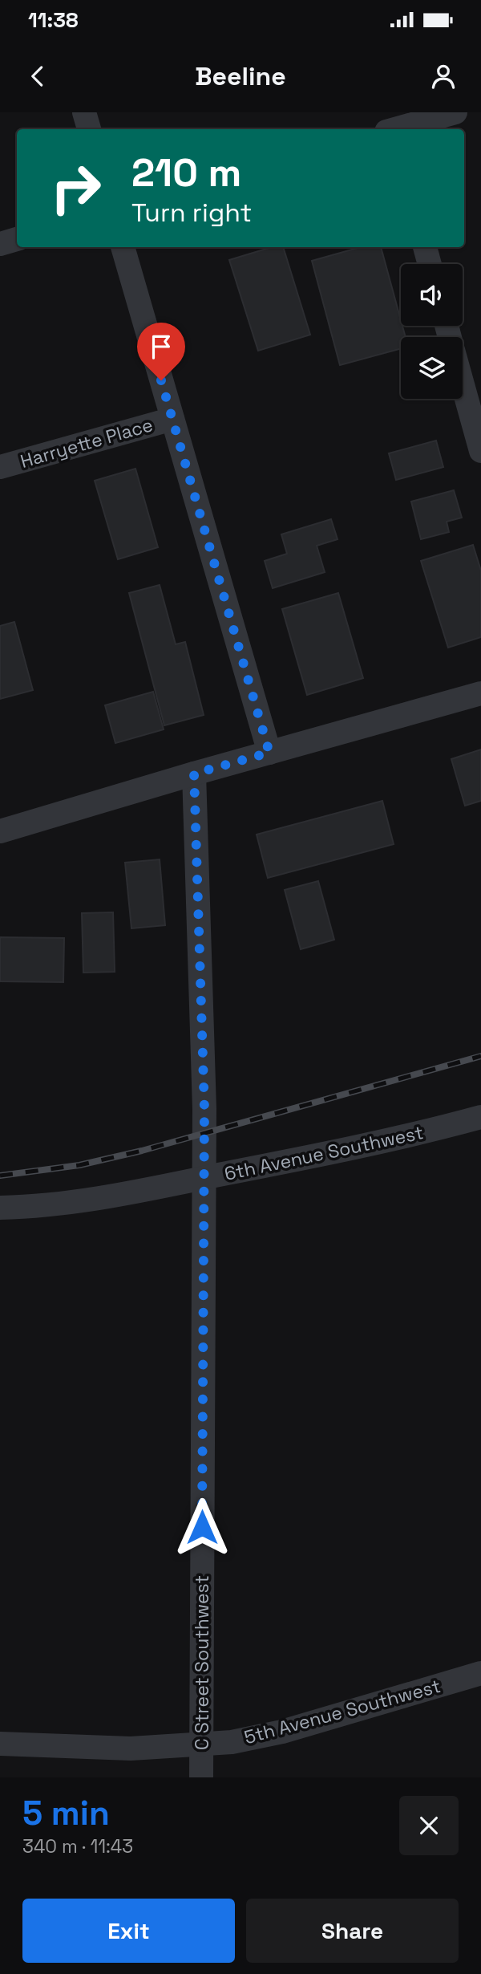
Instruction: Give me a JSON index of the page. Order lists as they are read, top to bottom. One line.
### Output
{"streets":{"street":["Harryette Place","6th Avenue Southwest","C Street Southwest","5th Avenue Southwest"]},"crossings":[["6th Avenue Southwest","C Street Southwest"],["C Street Southwest","5th Avenue Southwest"]],"page":{"status":"11:38","header":"Beeline","turn":["210 m","Turn right"],"heading":["5 min","340 m · 11:43"],"buttons":["Exit","Share"]}}
